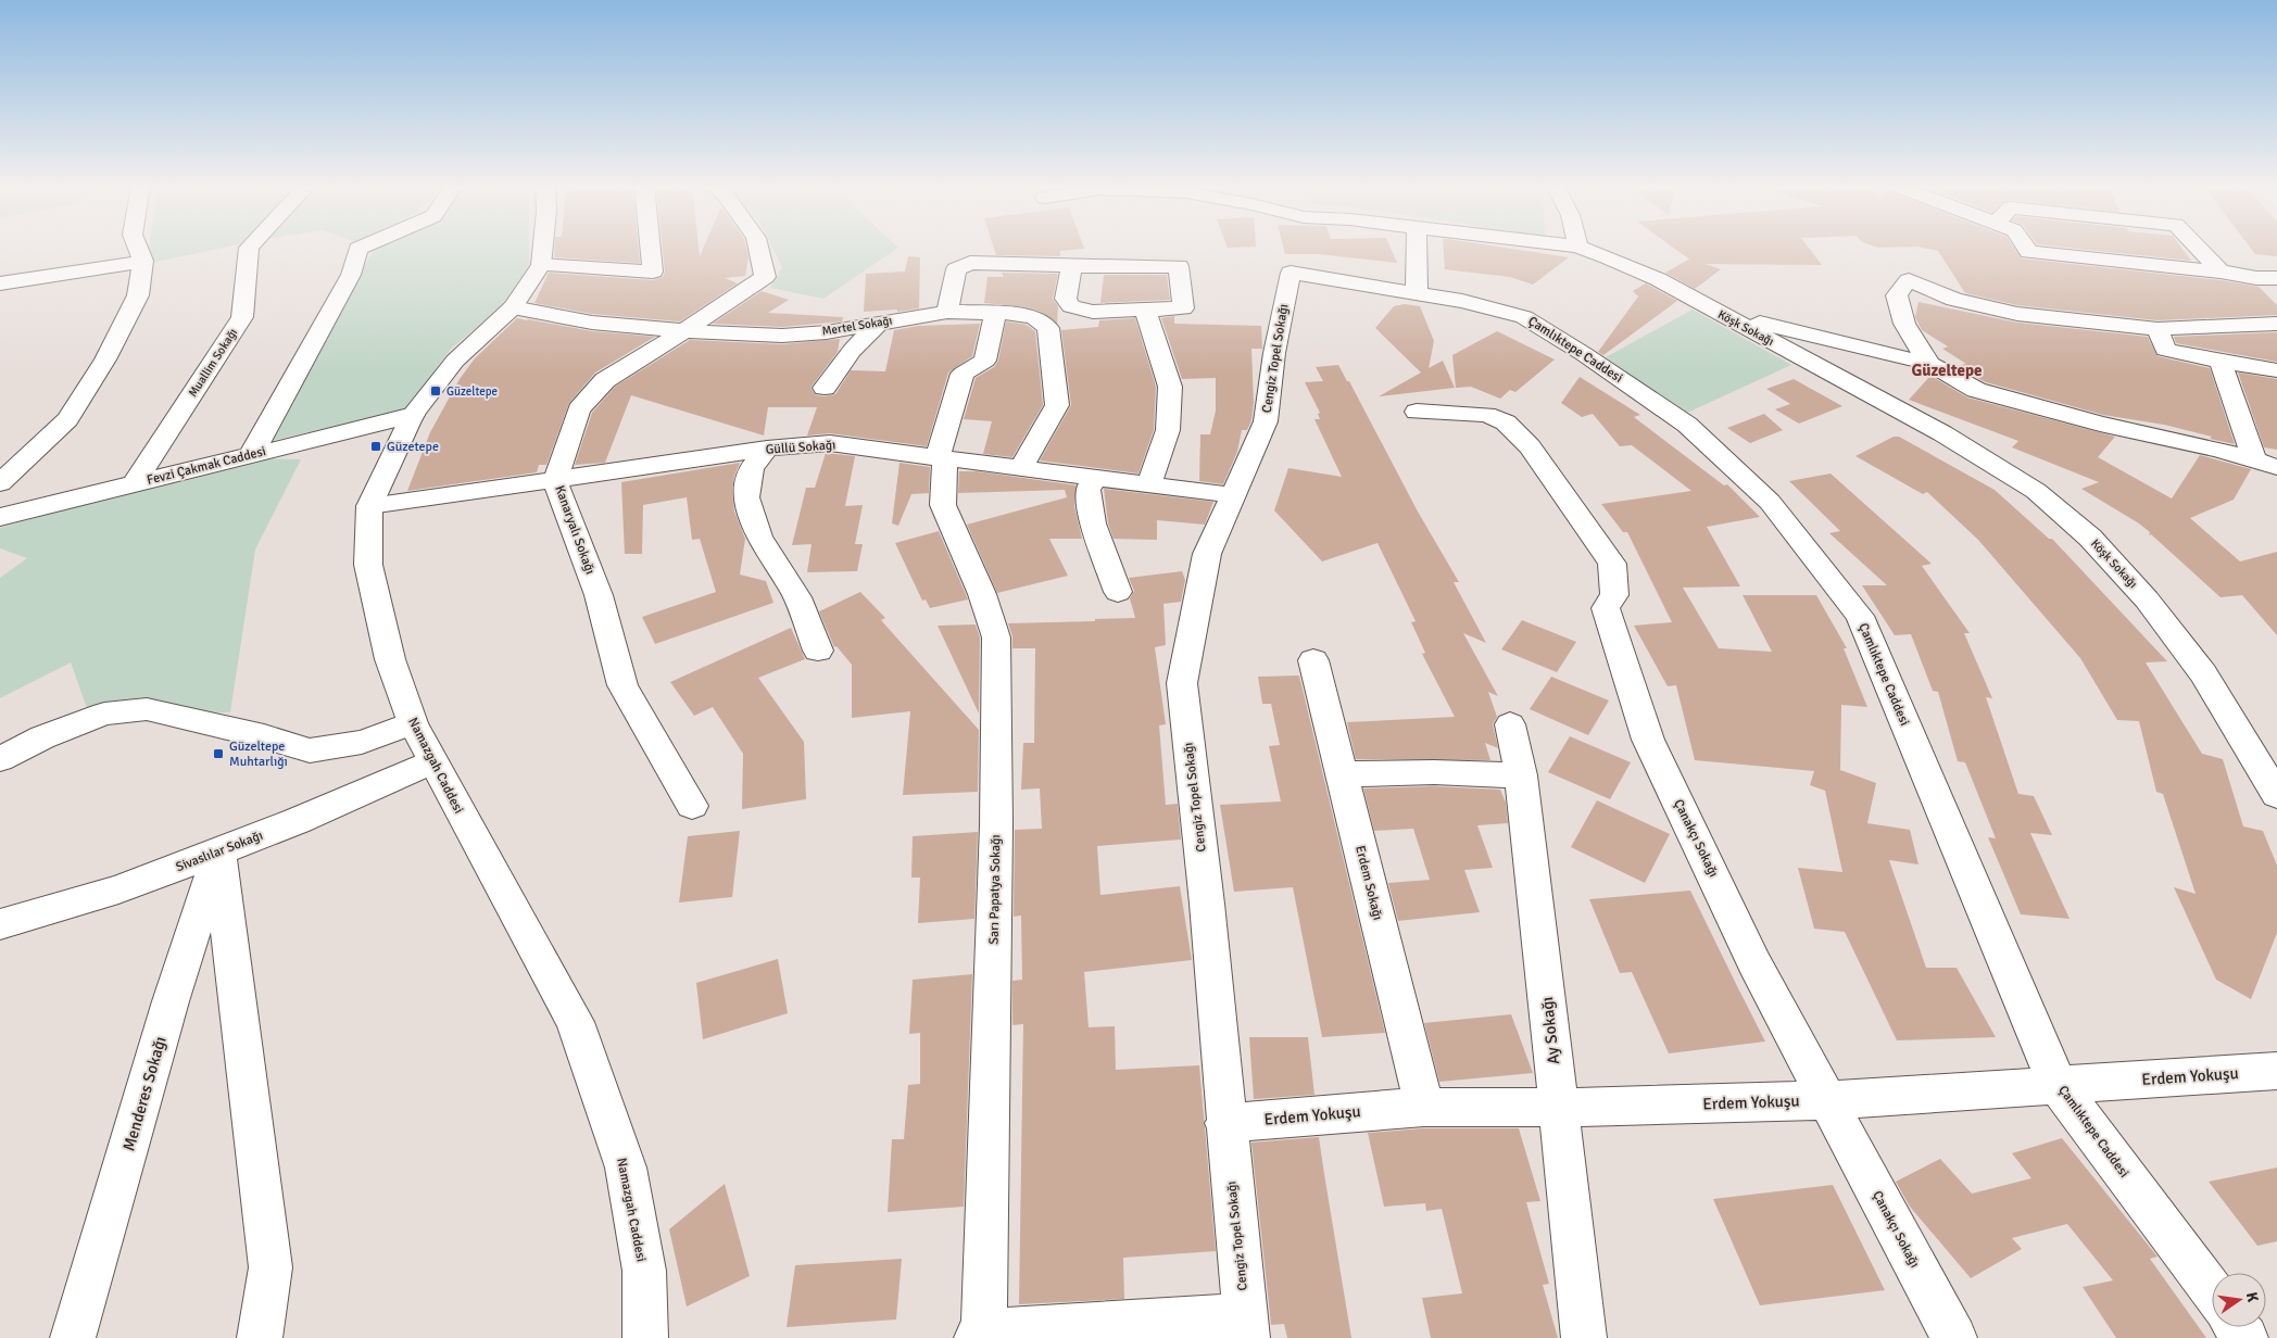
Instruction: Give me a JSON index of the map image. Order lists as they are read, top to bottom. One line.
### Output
{"streets":{"street":["Mertel Sokağı","Köşk Sokağı","Çamlıktepe Caddesi","Cengiz Topel Sokağı","Muallim Sokağı","Güllü Sokağı","Fevzi Çakmak Caddesi","Kanaryalı Sokağı","Namazgah Caddesi","Çanakçı Sokağı","Sivaslılar Sokağı","Erdem Sokağı","Sarı Papatya Sokağı","Ay Sokağı","Erdem Yokuşu","Menderes Sokağı"]},"crossings":[["Mertel Sokağı","Güllü Sokağı"],["Mertel Sokağı","Kanaryalı Sokağı"],["Mertel Sokağı","Namazgah Caddesi"],["Mertel Sokağı","Sarı Papatya Sokağı"],["Çamlıktepe Caddesi","Cengiz Topel Sokağı"],["Çamlıktepe Caddesi","Erdem Yokuşu"],["Cengiz Topel Sokağı","Güllü Sokağı"],["Cengiz Topel Sokağı","Sarı Papatya Sokağı"],["Cengiz Topel Sokağı","Erdem Yokuşu"],["Muallim Sokağı","Fevzi Çakmak Caddesi"],["Güllü Sokağı","Kanaryalı Sokağı"],["Güllü Sokağı","Namazgah Caddesi"],["Güllü Sokağı","Sarı Papatya Sokağı"],["Fevzi Çakmak Caddesi","Namazgah Caddesi"],["Namazgah Caddesi","Sivaslılar Sokağı"],["Çanakçı Sokağı","Erdem Yokuşu"],["Sivaslılar Sokağı","Menderes Sokağı"],["Erdem Sokağı","Erdem Yokuşu"],["Ay Sokağı","Erdem Yokuşu"]],"districts":["Güzeltepe"],"places":{"transit":["Güzeltepe","Güzetepe","Güzeltepe Muhtarlığı"]},"north":"right"}
